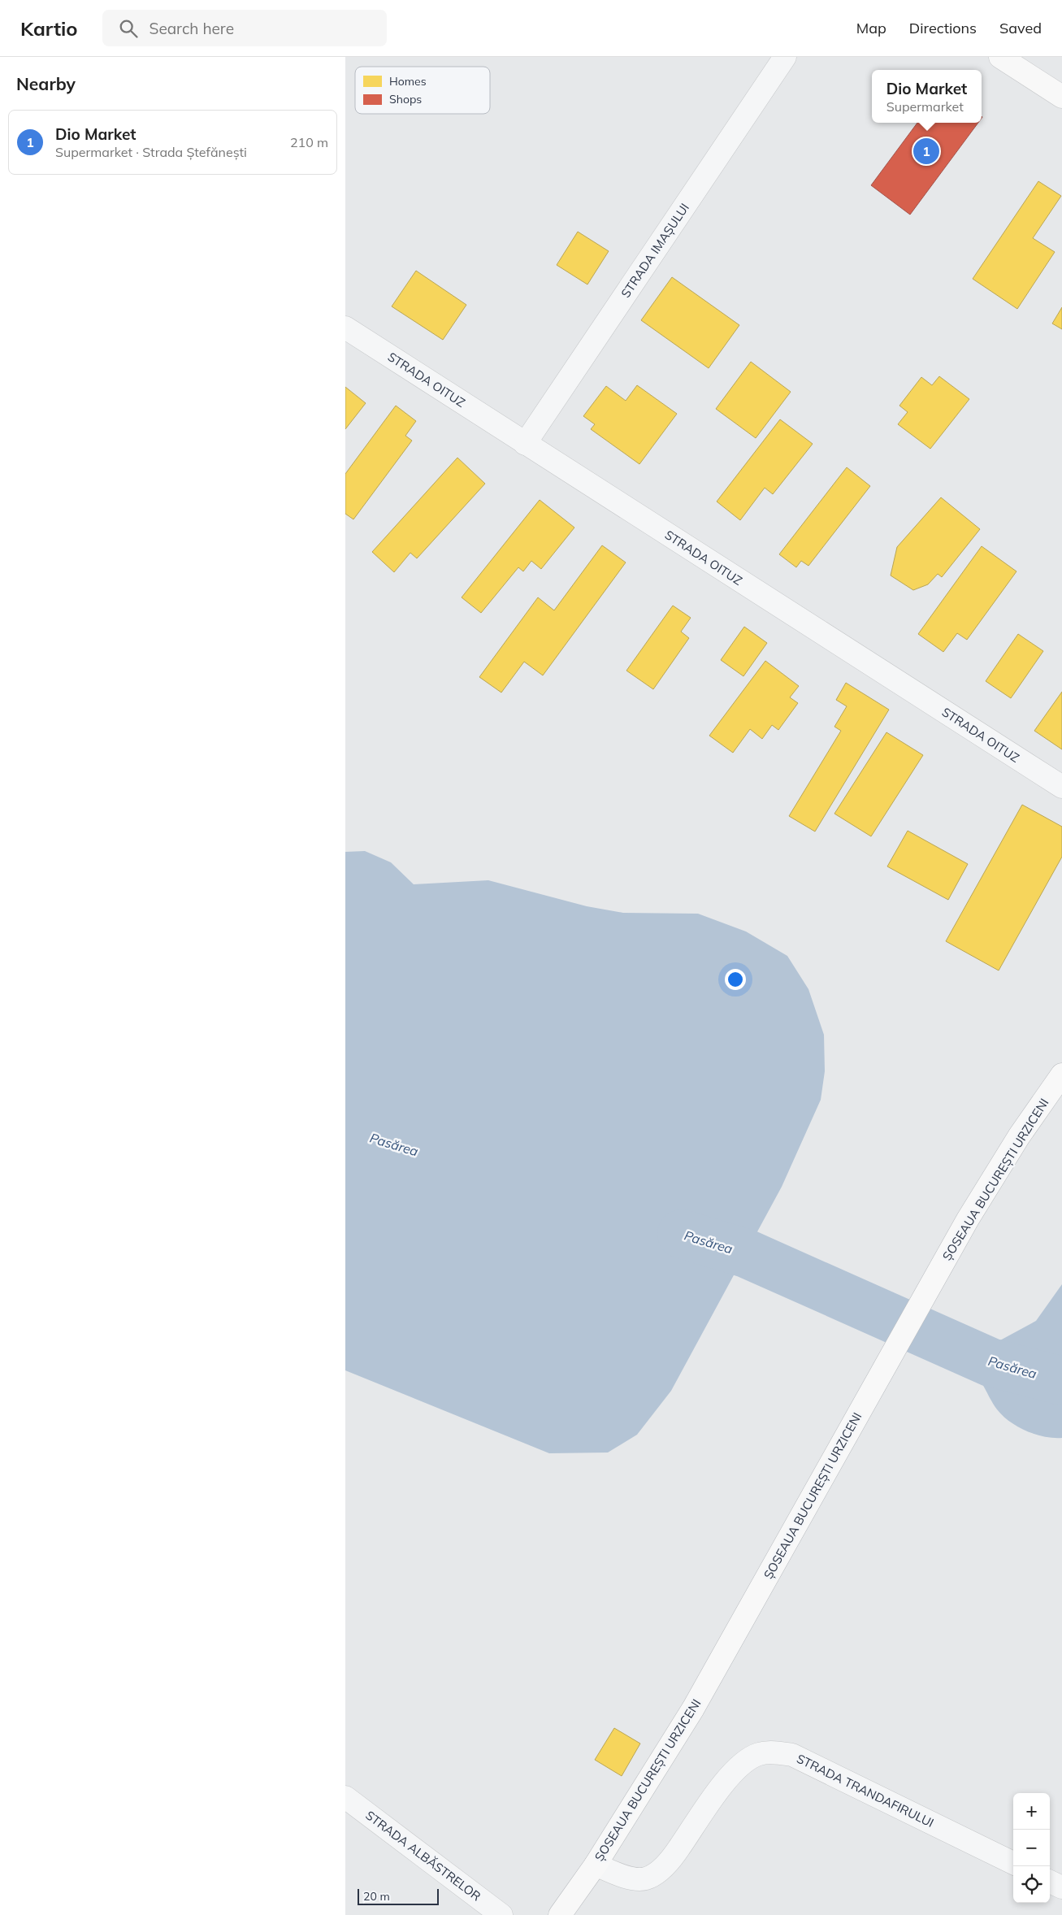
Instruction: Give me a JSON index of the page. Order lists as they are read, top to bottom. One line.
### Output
{"streets":{"main road":["ȘOSEAUA BUCUREȘTI URZICENI"],"street":["STRADA IMAȘULUI","STRADA OITUZ","STRADA TRANDAFIRULUI","STRADA ALBĂSTRELOR"]},"crossings":[["STRADA IMAȘULUI","STRADA OITUZ"],["ȘOSEAUA BUCUREȘTI URZICENI","STRADA TRANDAFIRULUI"]],"water":["Pasărea"],"legend":["Homes","Shops"],"scale_bar":"20 m","page":{"header":"Kartio","search":"Search here","nav":["Map","Directions","Saved"],"heading":"Nearby","popup":["Dio Market","Supermarket"],"list":[{"mark":"1","name":"Dio Market","note":"Supermarket · Strada Ștefănești","value":"210 m"}],"pins":"1","map_buttons":["+","−"],"scale":"20 m"}}
